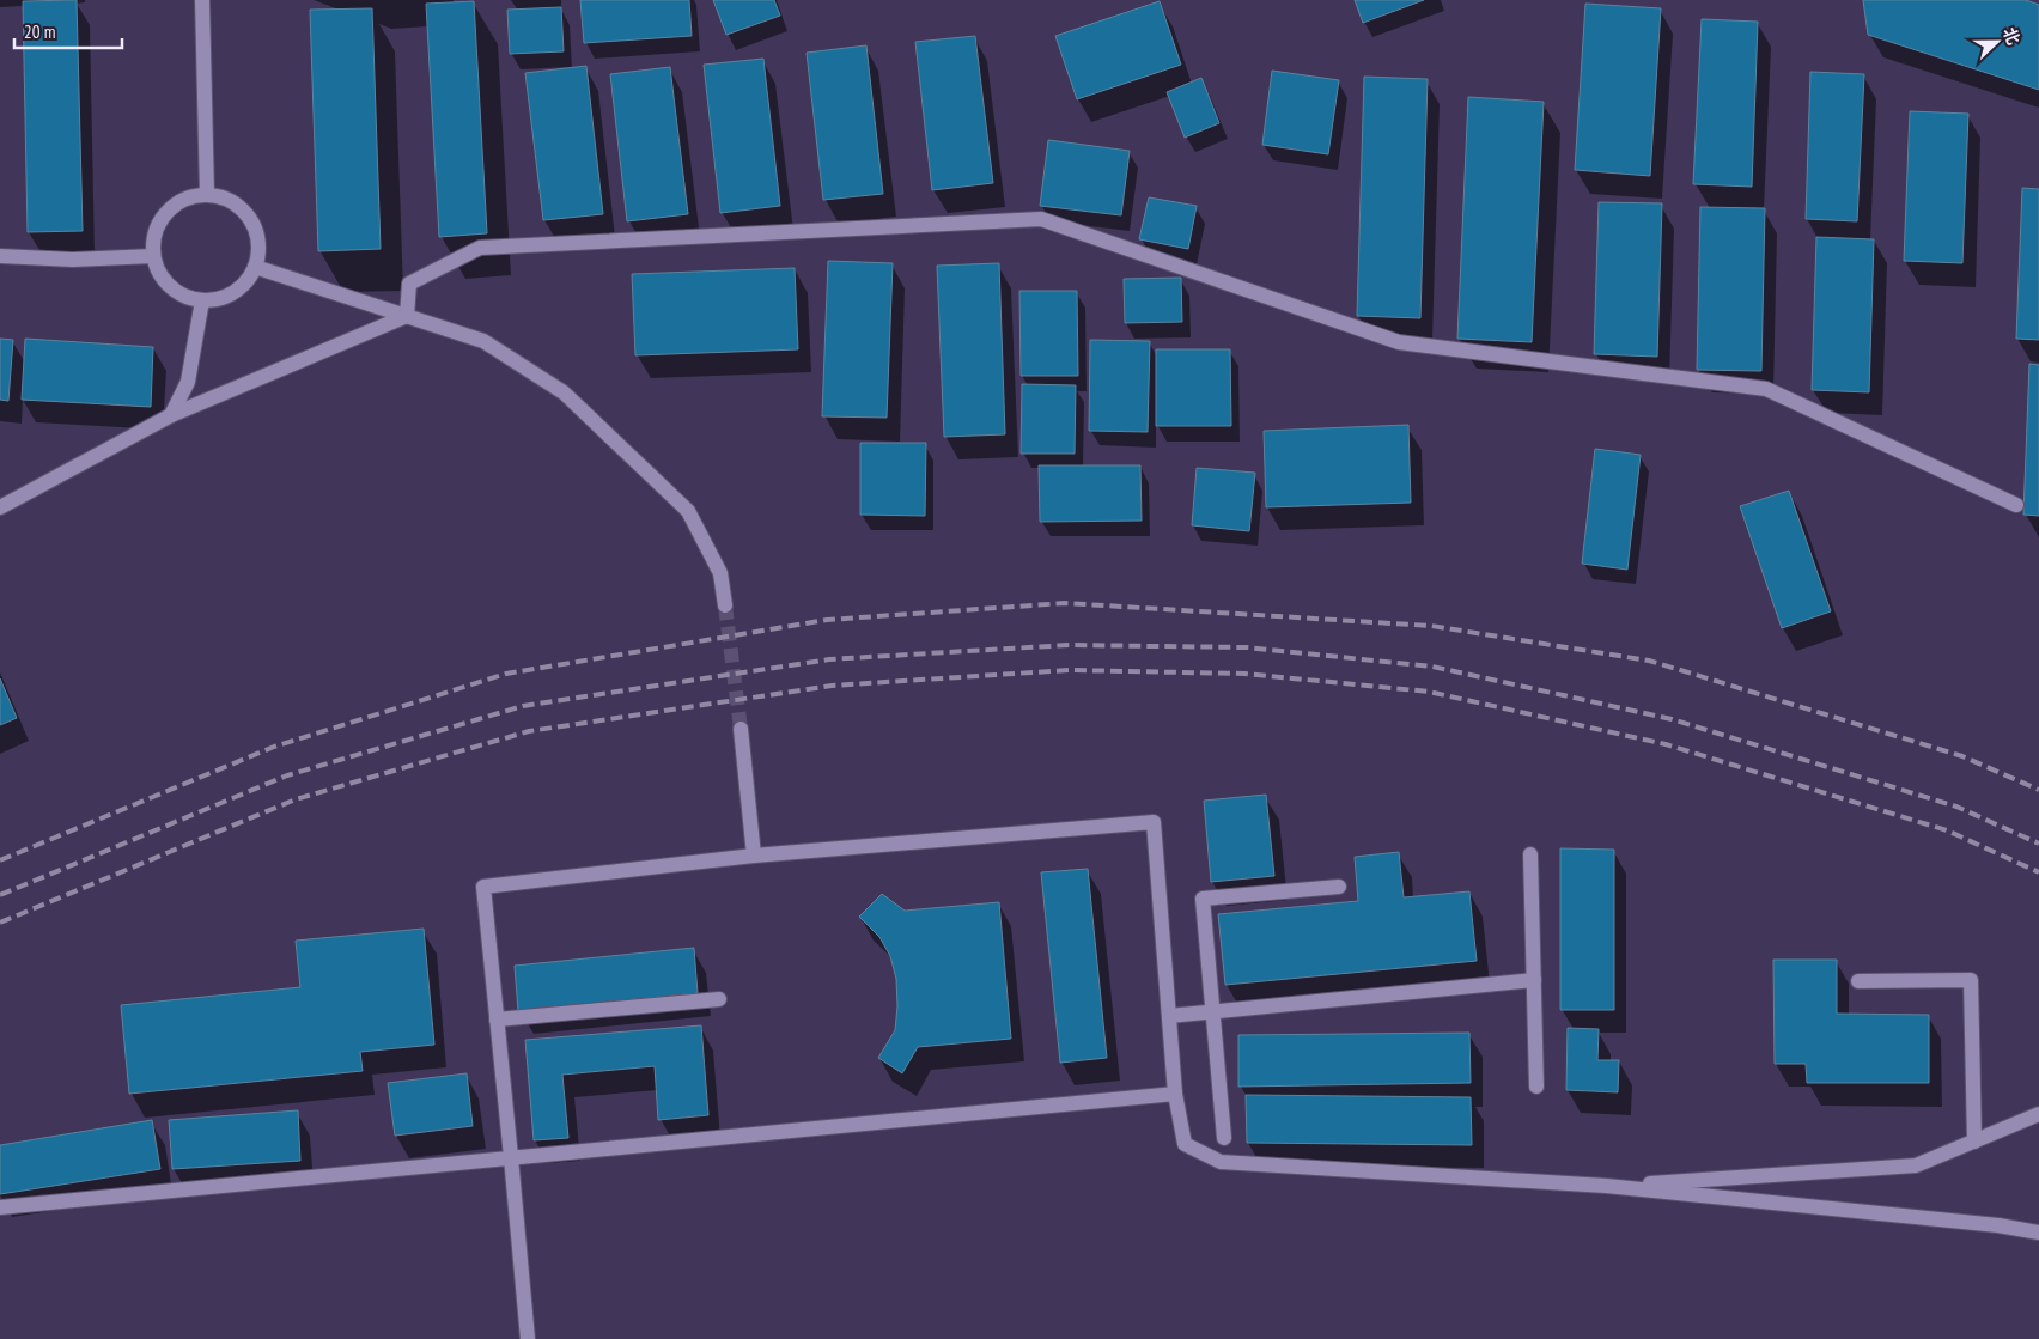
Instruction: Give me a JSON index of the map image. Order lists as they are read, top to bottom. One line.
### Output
{"scale_bar":"20 m","north":"right"}
